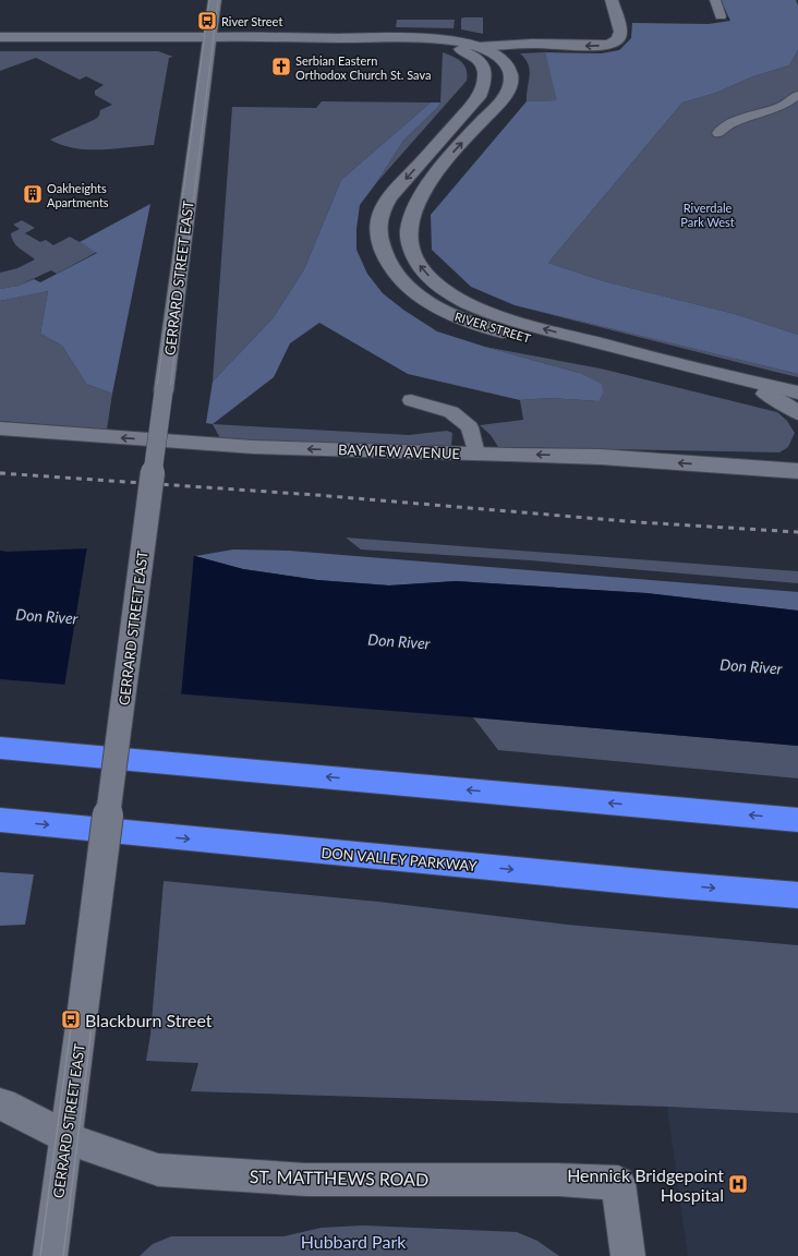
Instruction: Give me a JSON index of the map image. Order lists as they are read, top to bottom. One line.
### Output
{"streets":{"highway":["DON VALLEY PARKWAY"],"main road":["GERRARD STREET EAST","RIVER STREET","BAYVIEW AVENUE","ST. MATTHEWS ROAD"]},"crossings":[["GERRARD STREET EAST","RIVER STREET"],["GERRARD STREET EAST","ST. MATTHEWS ROAD"]],"one_way":["BAYVIEW AVENUE"],"water":["Don River"],"parks":["Riverdale Park West","Hubbard Park"],"places":{"bus stop":["River Street","Blackburn Street"],"church":["Serbian Eastern Orthodox Church St. Sava"],"building":["Oakheights Apartments"],"hospital":["Hennick Bridgepoint Hospital"]}}
